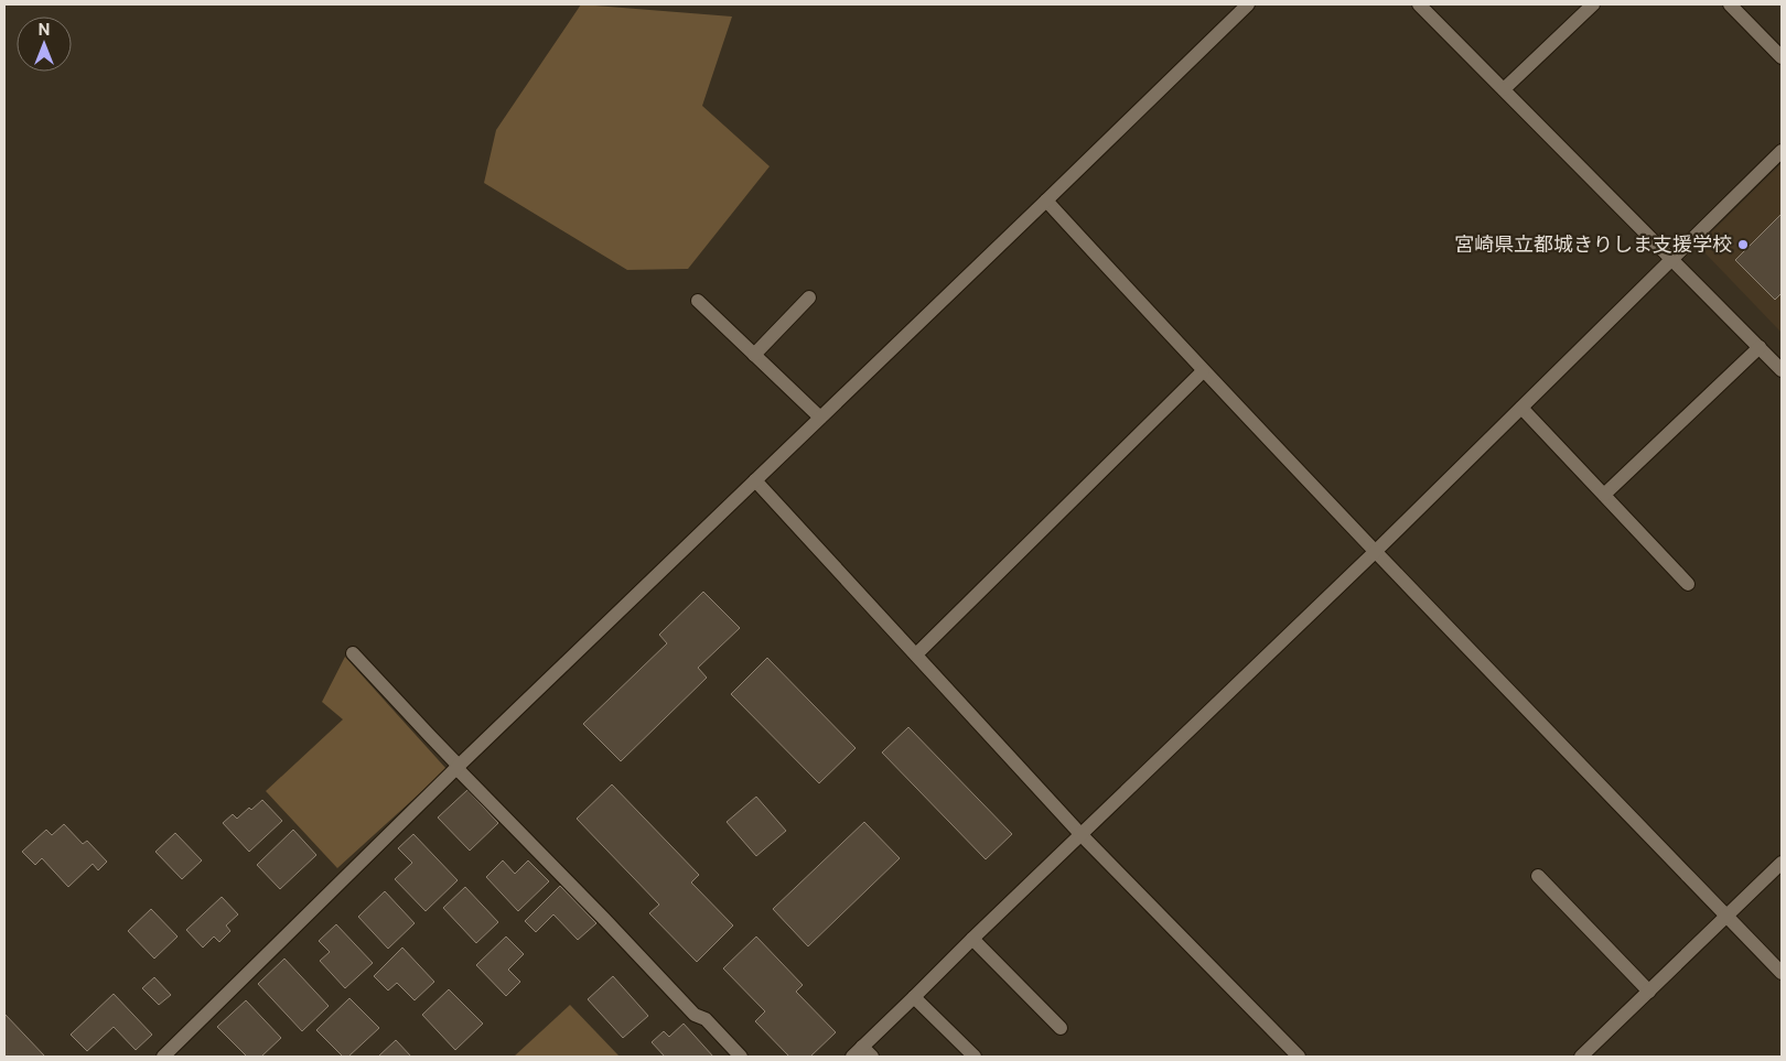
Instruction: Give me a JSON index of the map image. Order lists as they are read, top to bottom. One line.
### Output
{"places":["宮崎県立都城きりしま支援学校"],"north":"top"}
